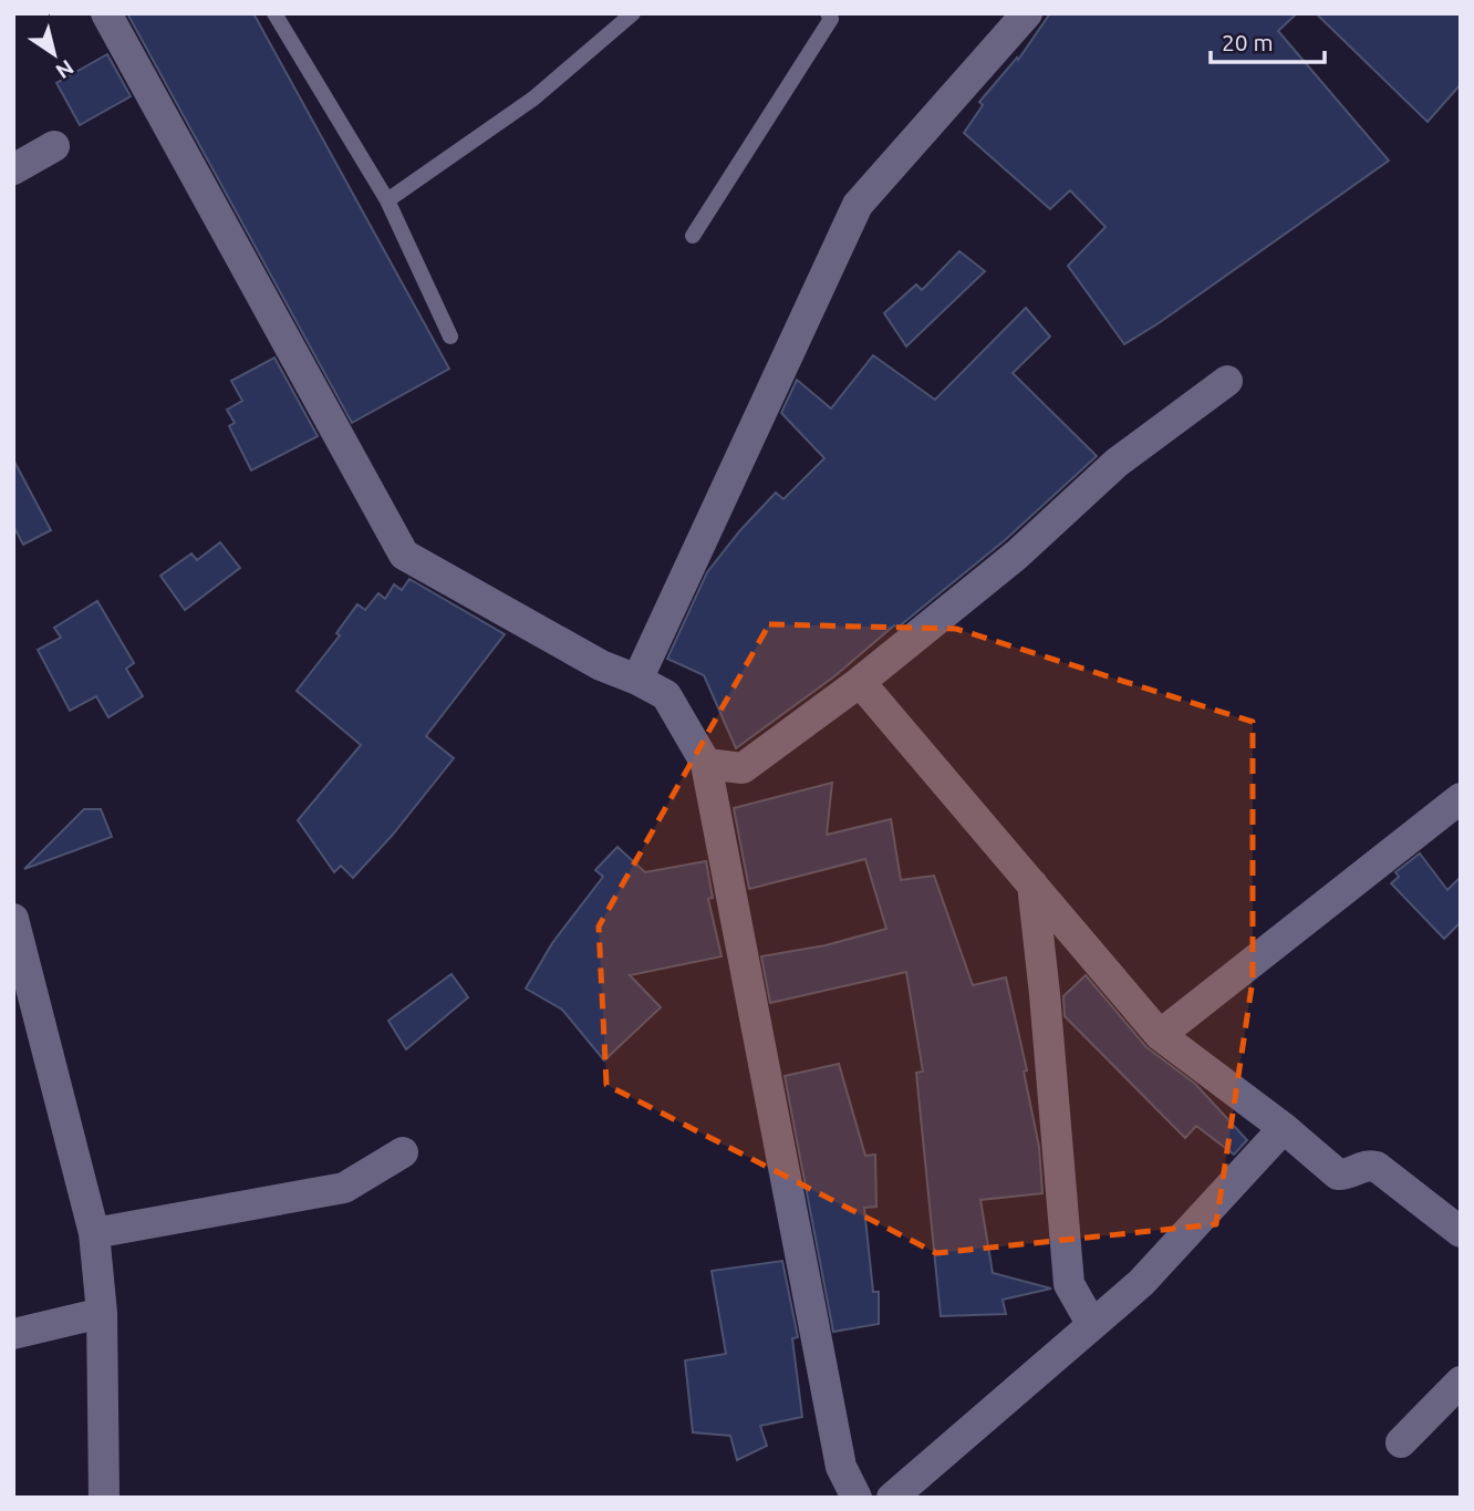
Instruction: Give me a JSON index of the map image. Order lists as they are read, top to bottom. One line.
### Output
{"scale_bar":"20 m","north":"bottom right"}
